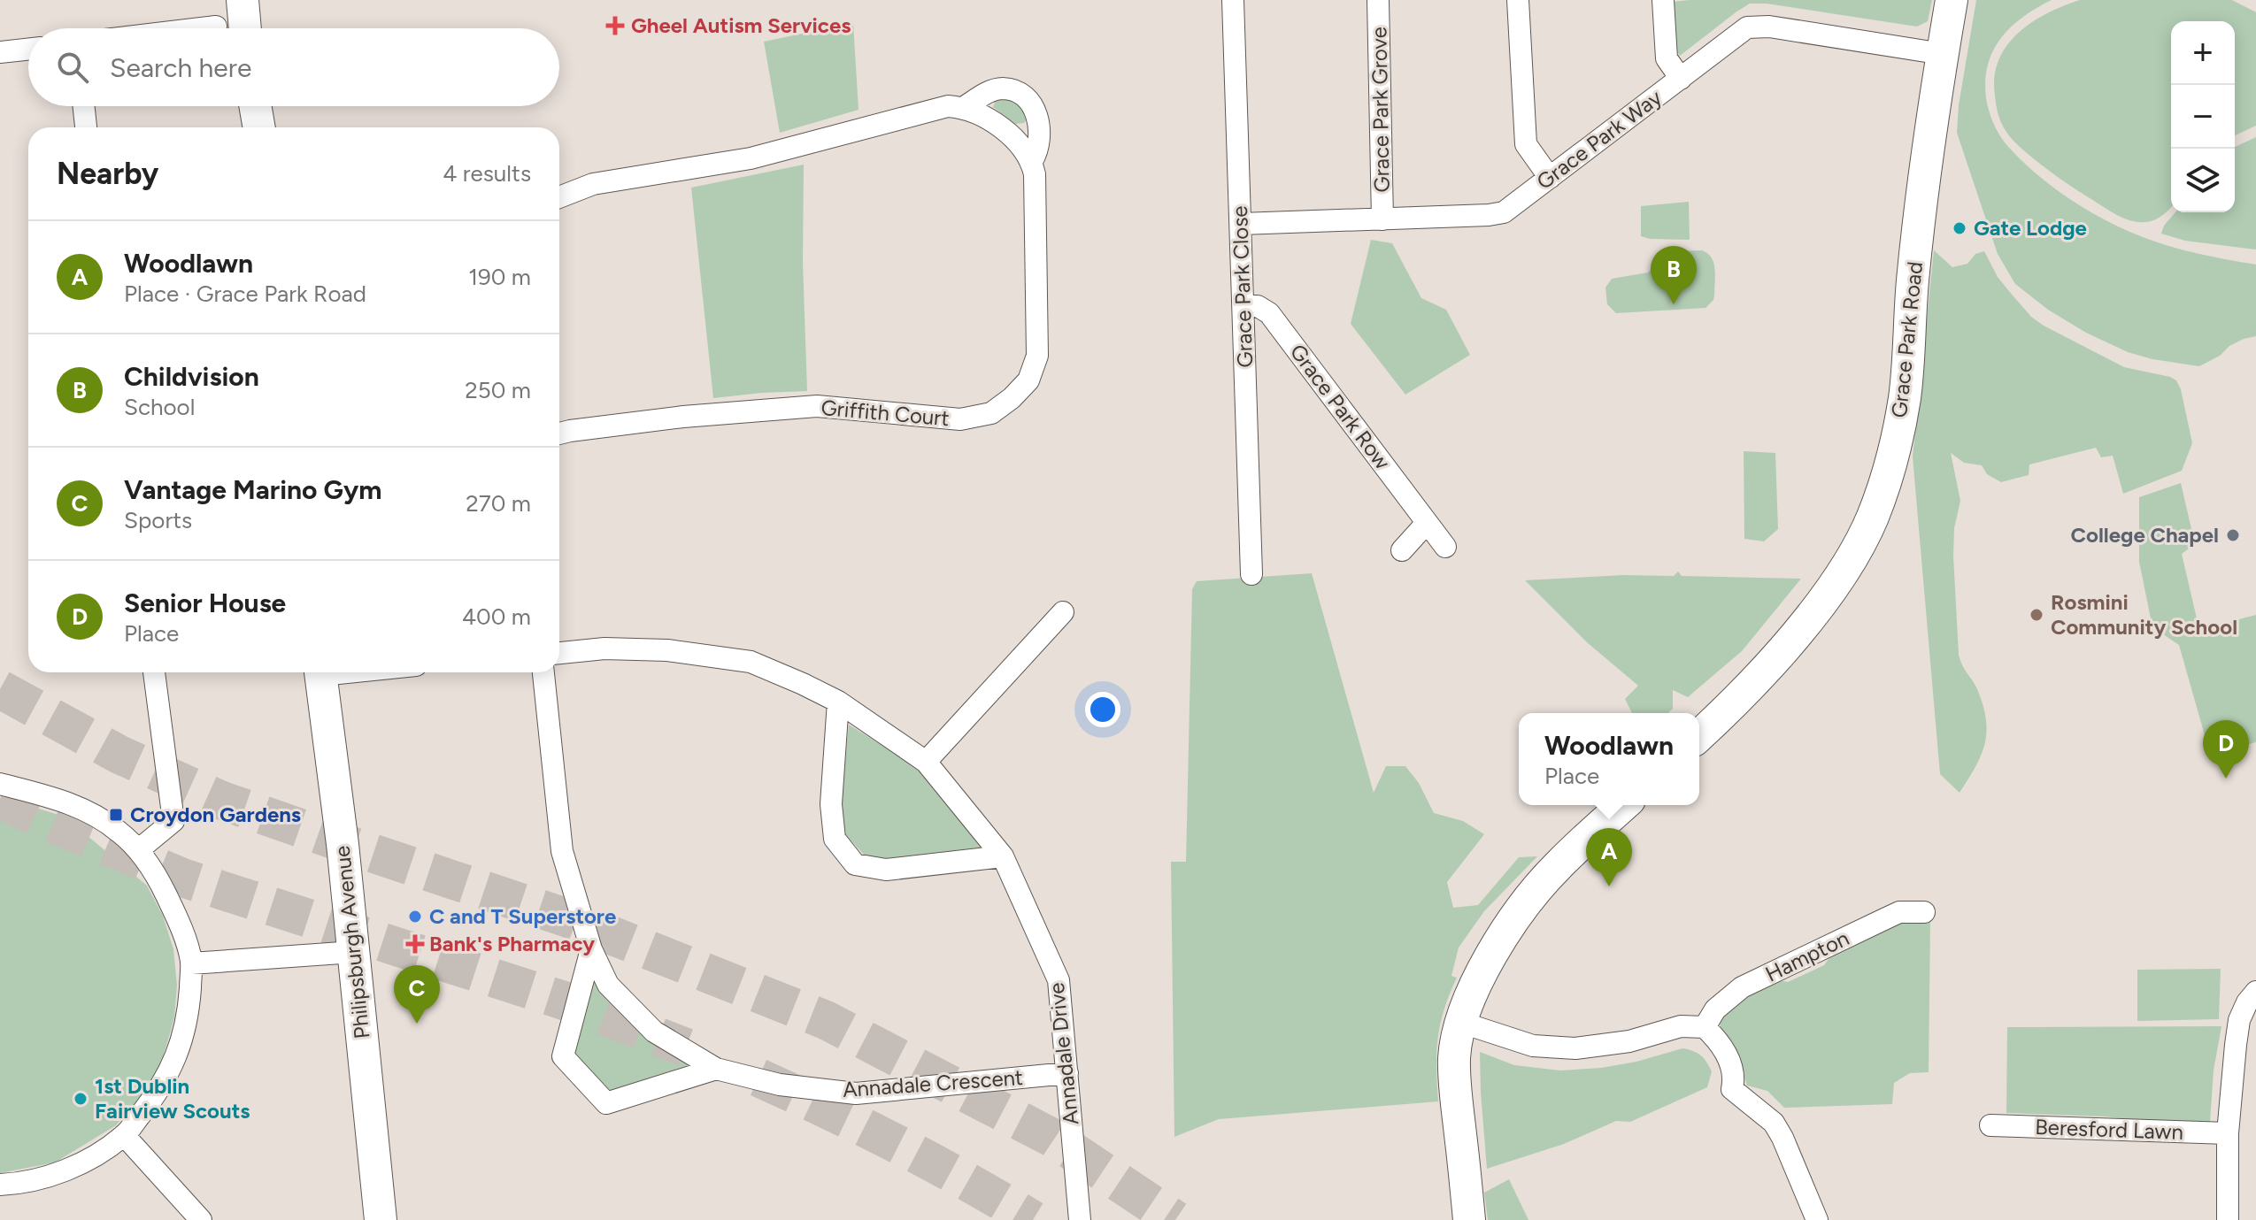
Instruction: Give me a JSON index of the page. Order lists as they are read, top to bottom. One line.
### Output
{"streets":{"street":["Grace Park Grove","Grace Park Way","Grace Park Close","Grace Park Road","Grace Park Row","Griffith Court","Philipsburgh Avenue","Hampton","Annadale Drive","Annadale Crescent","Beresford Lawn"]},"crossings":[["Grace Park Grove","Grace Park Way"],["Grace Park Way","Grace Park Close"],["Grace Park Way","Grace Park Road"],["Grace Park Close","Grace Park Row"],["Annadale Drive","Annadale Crescent"]],"places":{"health":["Gheel Autism Services","Bank's Pharmacy"],"other":["Gate Lodge","College Chapel","Rosmini Community School","C and T Superstore","1st Dublin Fairview Scouts"],"transit":["Croydon Gardens"]},"page":{"map_buttons":["+","−"],"search":"Search here","heading":["Nearby","4 results"],"list":[{"mark":"A","name":"Woodlawn","note":"Place · Grace Park Road","value":"190 m"},{"mark":"B","name":"Childvision","note":"School","value":"250 m"},{"mark":"C","name":"Vantage Marino Gym","note":"Sports","value":"270 m"},{"mark":"D","name":"Senior House","note":"Place","value":"400 m"}],"pins":["B","D","A","C"],"popup":["Woodlawn","Place"]}}
